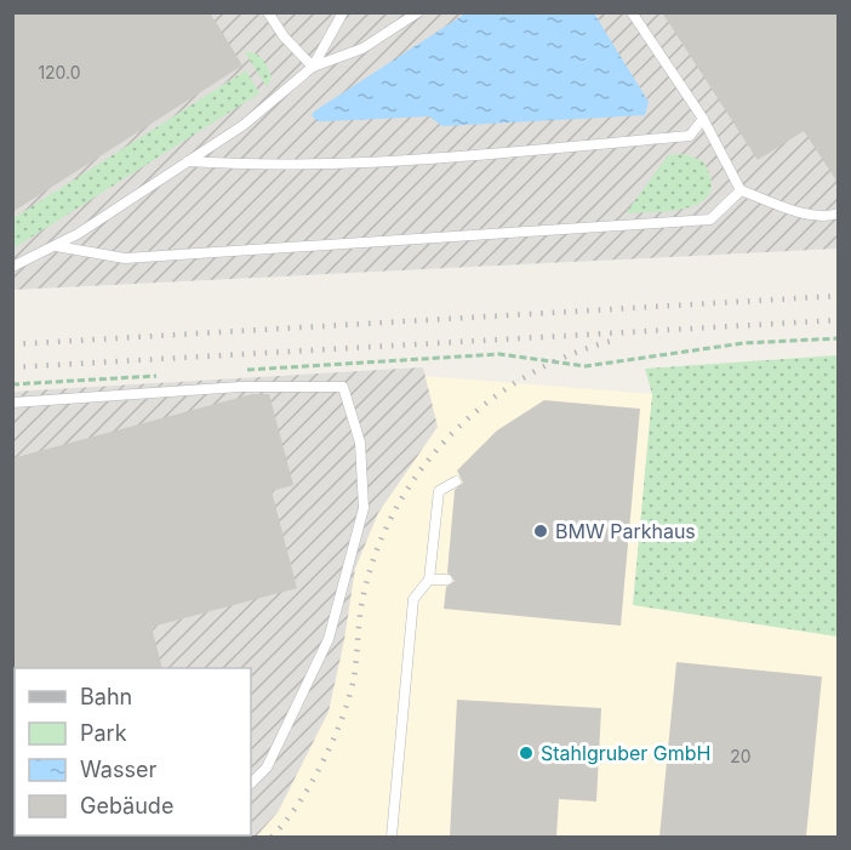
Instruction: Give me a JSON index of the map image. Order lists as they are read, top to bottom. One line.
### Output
{"places":["BMW Parkhaus","Stahlgruber GmbH"],"house_numbers":["120.0","20"],"legend":["Bahn","Park","Wasser","Gebäude"]}
